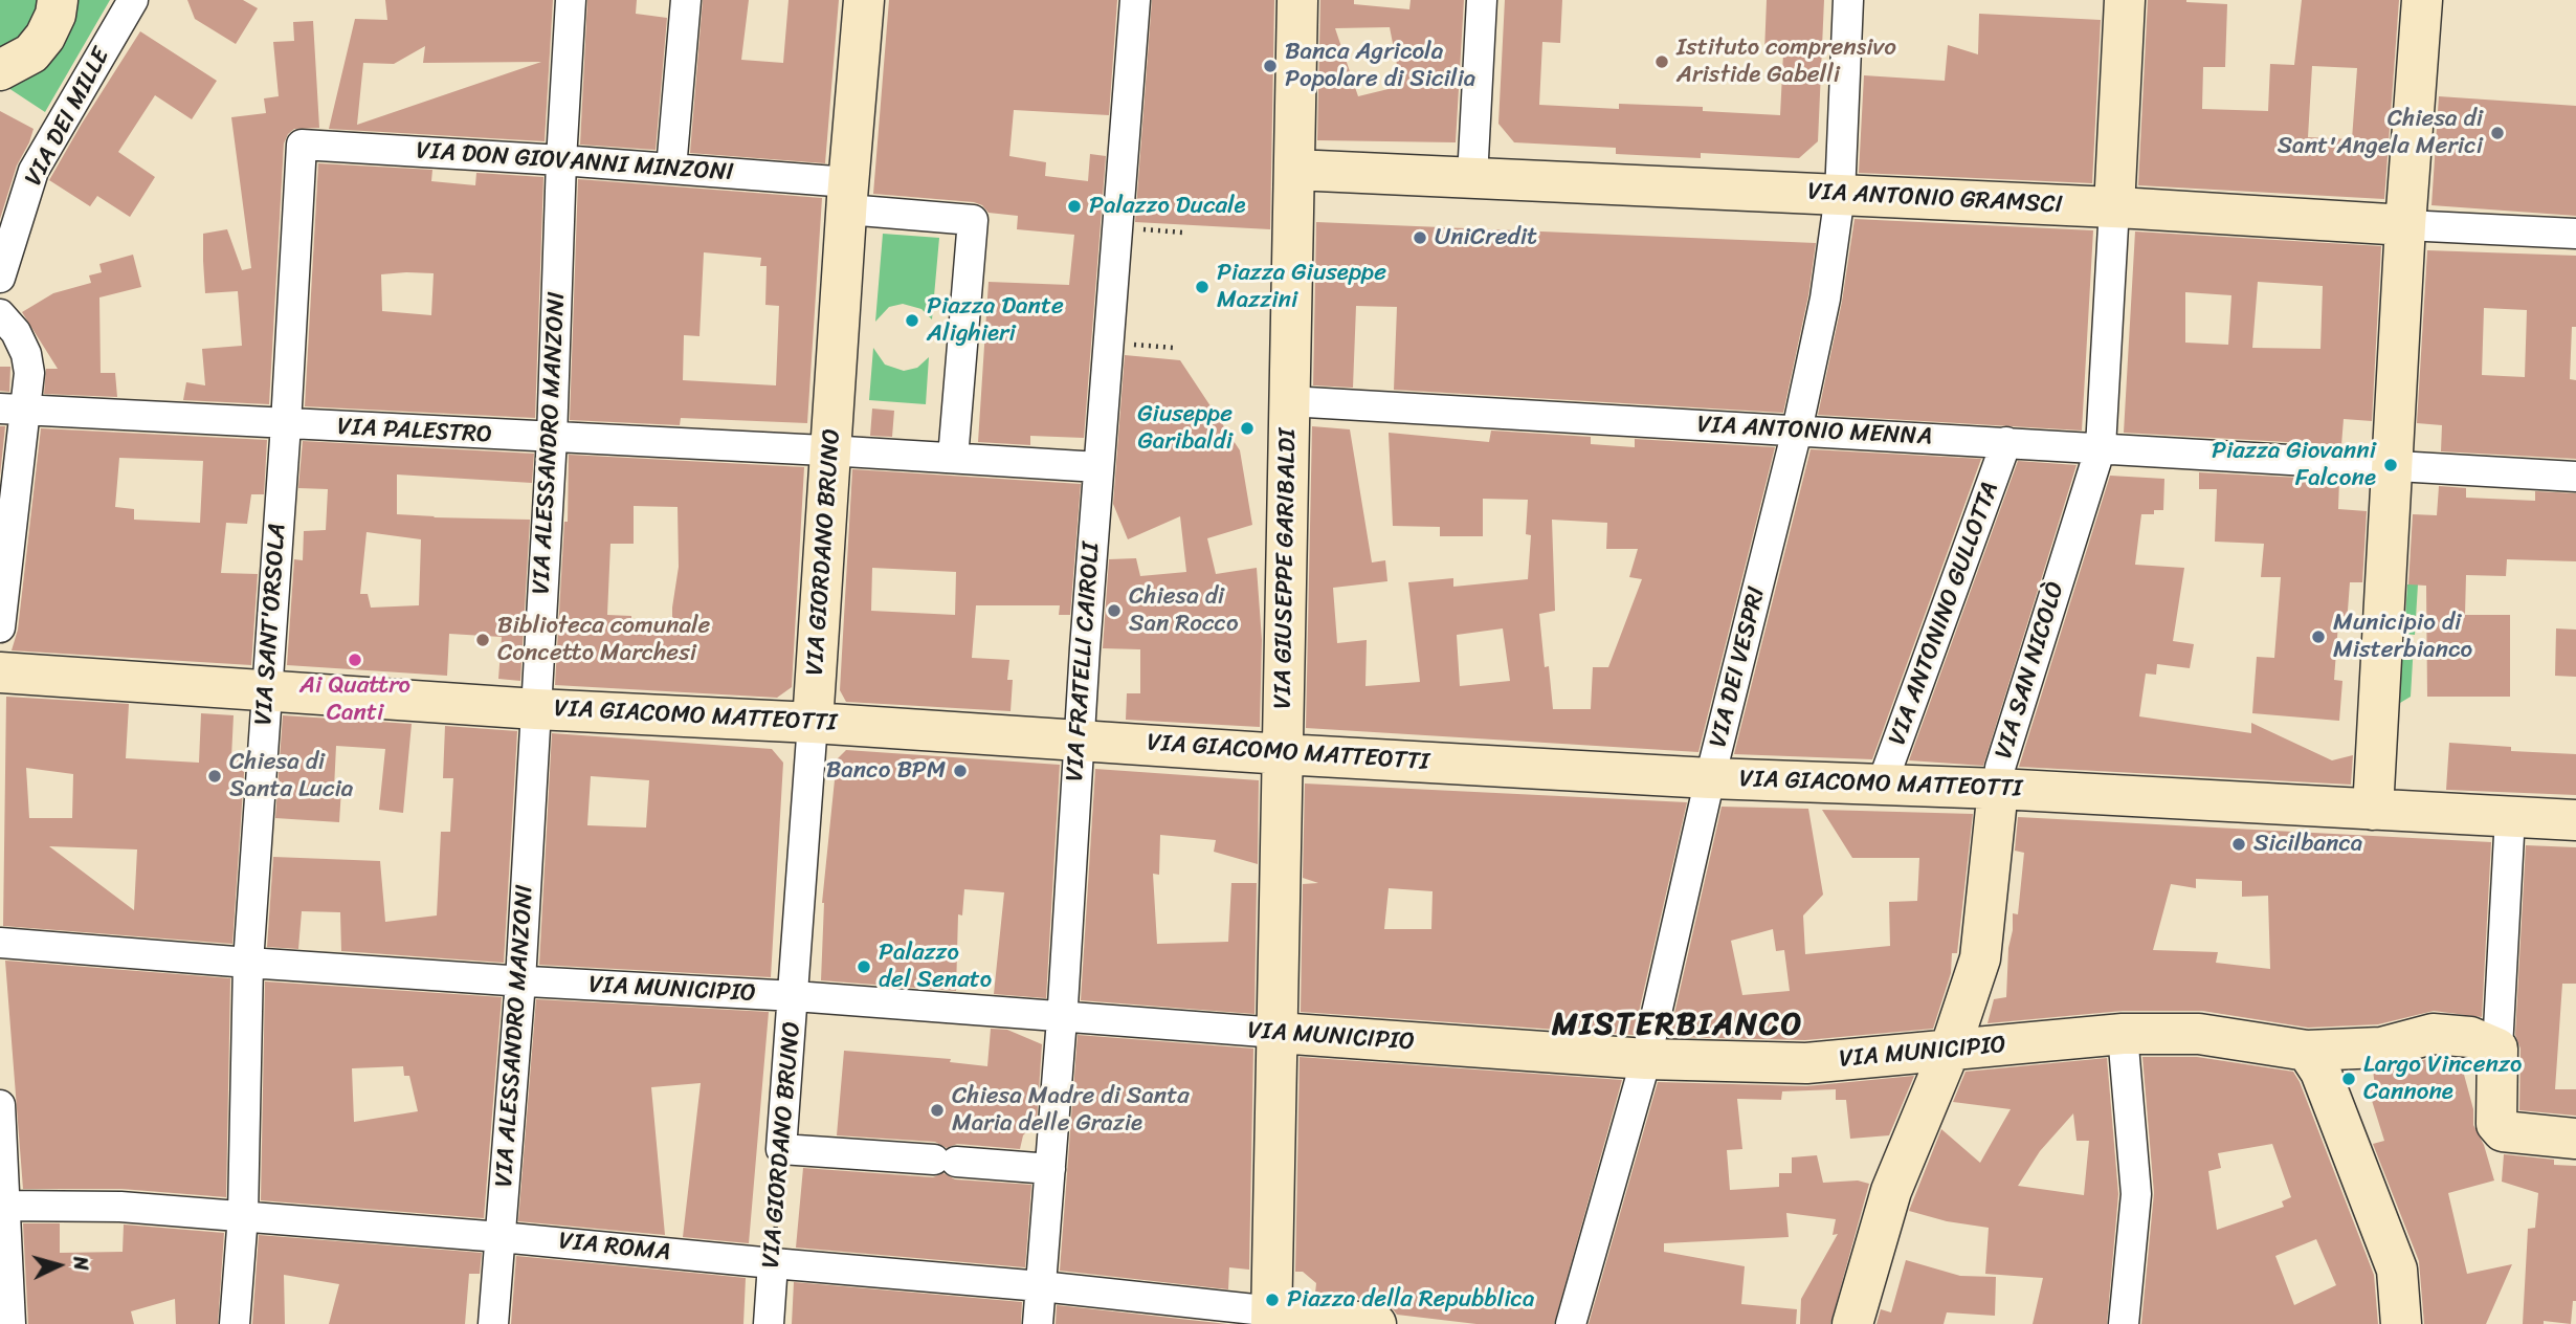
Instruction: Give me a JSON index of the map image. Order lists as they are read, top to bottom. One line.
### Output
{"streets":{"main road":["VIA ANTONIO GRAMSCI","VIA GIORDANO BRUNO","VIA GIUSEPPE GARIBALDI","VIA SAN NICOLÒ","VIA GIACOMO MATTEOTTI","VIA MUNICIPIO"],"street":["VIA DEI MILLE","VIA DON GIOVANNI MINZONI","VIA PALESTRO","VIA ANTONIO MENNA","VIA ALESSANDRO MANZONI","VIA ANTONINO GULLOTTA","VIA SANT'ORSOLA","VIA FRATELLI CAIROLI","VIA DEI VESPRI","VIA ROMA"]},"crossings":[["VIA DON GIOVANNI MINZONI","VIA PALESTRO"],["VIA DON GIOVANNI MINZONI","VIA ALESSANDRO MANZONI"],["VIA DON GIOVANNI MINZONI","VIA GIORDANO BRUNO"],["VIA DON GIOVANNI MINZONI","VIA SANT'ORSOLA"],["VIA ANTONIO GRAMSCI","VIA GIUSEPPE GARIBALDI"],["VIA ANTONIO GRAMSCI","VIA DEI VESPRI"],["VIA ANTONIO GRAMSCI","VIA SAN NICOLÒ"],["VIA PALESTRO","VIA ALESSANDRO MANZONI"],["VIA PALESTRO","VIA GIORDANO BRUNO"],["VIA PALESTRO","VIA SANT'ORSOLA"],["VIA ANTONIO MENNA","VIA GIUSEPPE GARIBALDI"],["VIA ANTONIO MENNA","VIA ANTONINO GULLOTTA"],["VIA ANTONIO MENNA","VIA DEI VESPRI"],["VIA ANTONIO MENNA","VIA SAN NICOLÒ"],["VIA ALESSANDRO MANZONI","VIA GIACOMO MATTEOTTI"],["VIA ALESSANDRO MANZONI","VIA MUNICIPIO"],["VIA ALESSANDRO MANZONI","VIA ROMA"],["VIA GIORDANO BRUNO","VIA GIACOMO MATTEOTTI"],["VIA GIORDANO BRUNO","VIA MUNICIPIO"],["VIA GIORDANO BRUNO","VIA ROMA"],["VIA GIUSEPPE GARIBALDI","VIA GIACOMO MATTEOTTI"],["VIA GIUSEPPE GARIBALDI","VIA MUNICIPIO"],["VIA GIUSEPPE GARIBALDI","VIA ROMA"],["VIA ANTONINO GULLOTTA","VIA GIACOMO MATTEOTTI"],["VIA SANT'ORSOLA","VIA GIACOMO MATTEOTTI"],["VIA SANT'ORSOLA","VIA MUNICIPIO"],["VIA SANT'ORSOLA","VIA ROMA"],["VIA FRATELLI CAIROLI","VIA GIACOMO MATTEOTTI"],["VIA FRATELLI CAIROLI","VIA MUNICIPIO"],["VIA FRATELLI CAIROLI","VIA ROMA"],["VIA DEI VESPRI","VIA GIACOMO MATTEOTTI"],["VIA DEI VESPRI","VIA MUNICIPIO"],["VIA SAN NICOLÒ","VIA GIACOMO MATTEOTTI"],["VIA SAN NICOLÒ","VIA MUNICIPIO"]],"districts":["MISTERBIANCO"],"places":["Istituto comprensivo Aristide Gabelli","Banca Agricola Popolare di Sicilia","Chiesa di Sant'Angela Merici","Palazzo Ducale","UniCredit","Piazza Giuseppe Mazzini","Piazza Dante Alighieri","Giuseppe Garibaldi","Piazza Giovanni Falcone","Chiesa di San Rocco","Municipio di Misterbianco","Biblioteca comunale Concetto Marchesi","Ai Quattro Canti","Banco BPM","Chiesa di Santa Lucia","Sicilbanca","Palazzo del Senato","Largo Vincenzo Cannone","Chiesa Madre di Santa Maria delle Grazie","Piazza della Repubblica"],"north":"right"}
